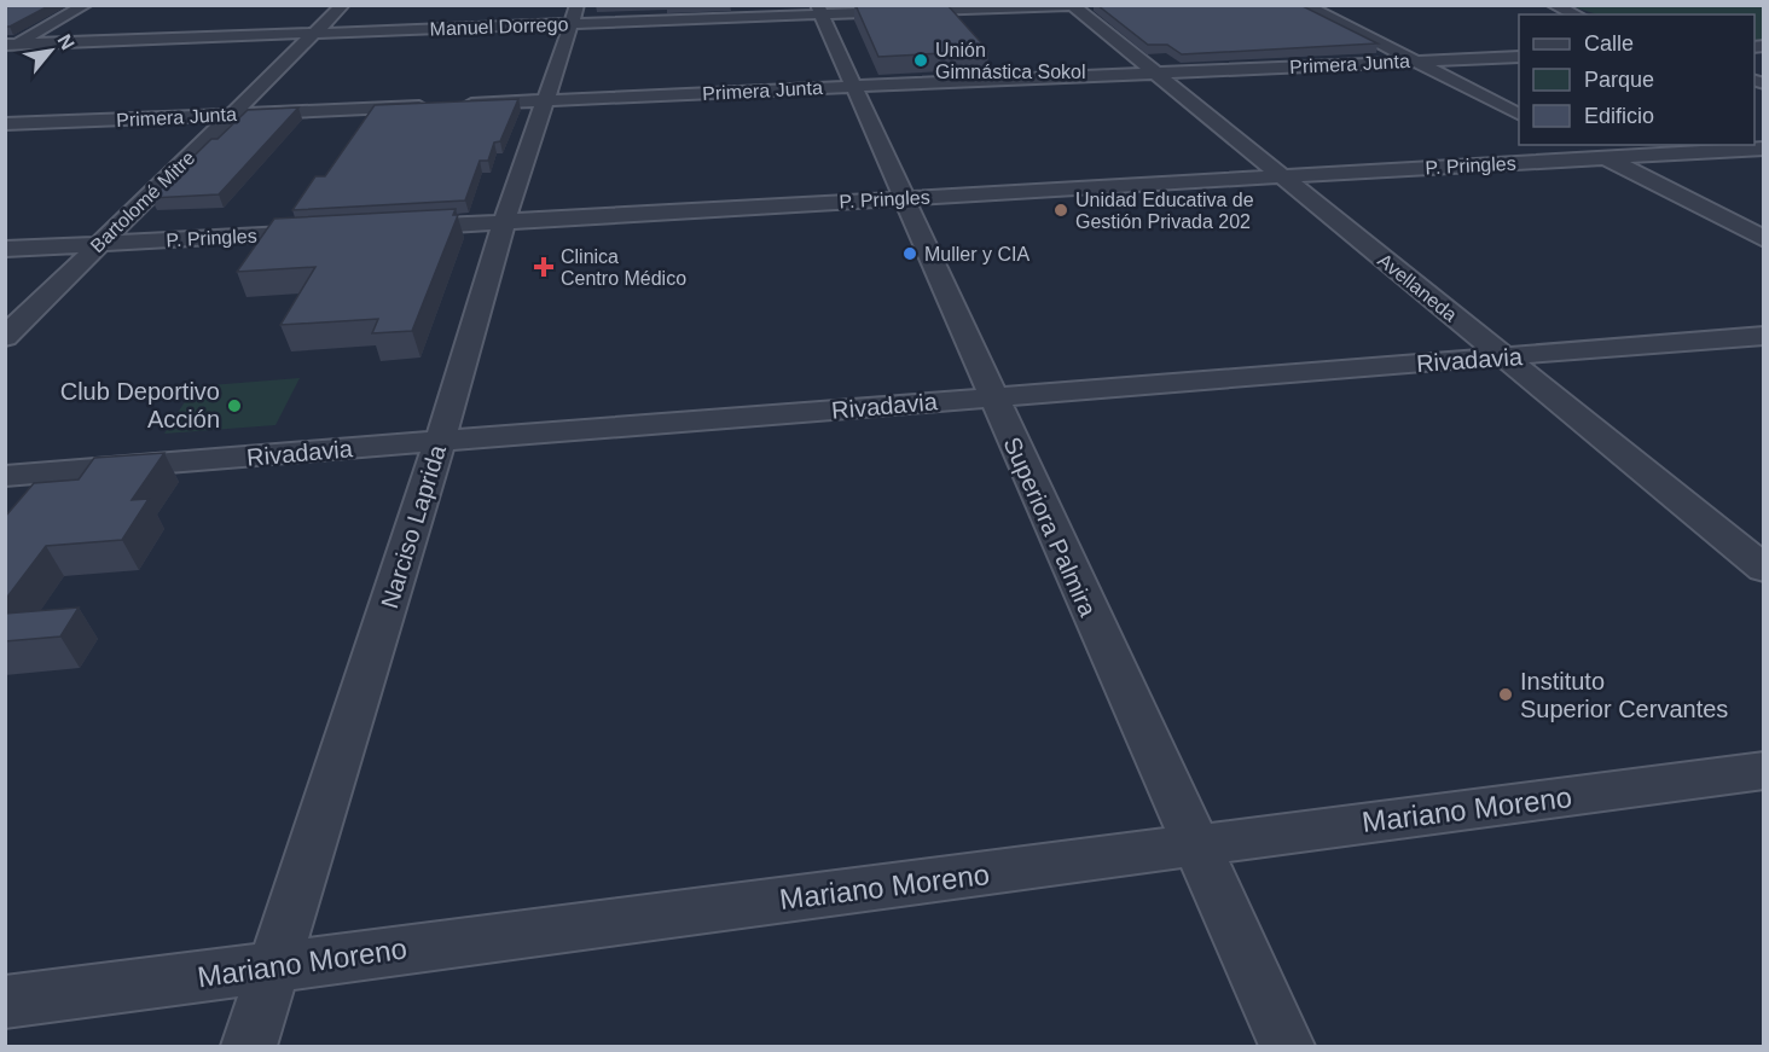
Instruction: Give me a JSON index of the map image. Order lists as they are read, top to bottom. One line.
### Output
{"streets":{"street":["Manuel Dorrego","Primera Junta","P. Pringles","Bartolomé Mitre","Avellaneda","Rivadavia","Narciso Laprida","Superiora Palmira","Mariano Moreno"]},"crossings":[["Manuel Dorrego","Bartolomé Mitre"],["Manuel Dorrego","Avellaneda"],["Manuel Dorrego","Narciso Laprida"],["Manuel Dorrego","Superiora Palmira"],["Primera Junta","Bartolomé Mitre"],["Primera Junta","Avellaneda"],["Primera Junta","Narciso Laprida"],["Primera Junta","Superiora Palmira"],["P. Pringles","Bartolomé Mitre"],["P. Pringles","Avellaneda"],["P. Pringles","Narciso Laprida"],["P. Pringles","Superiora Palmira"],["Avellaneda","Rivadavia"],["Rivadavia","Narciso Laprida"],["Rivadavia","Superiora Palmira"],["Narciso Laprida","Mariano Moreno"],["Superiora Palmira","Mariano Moreno"]],"places":{"other":["Unión Gimnástica Sokol","Unidad Educativa de Gestión Privada 202","Muller y CIA","Club Deportivo Acción","Instituto Superior Cervantes"],"health":["Clinica Centro Médico"]},"legend":["Calle","Parque","Edificio"],"north":"top right"}
